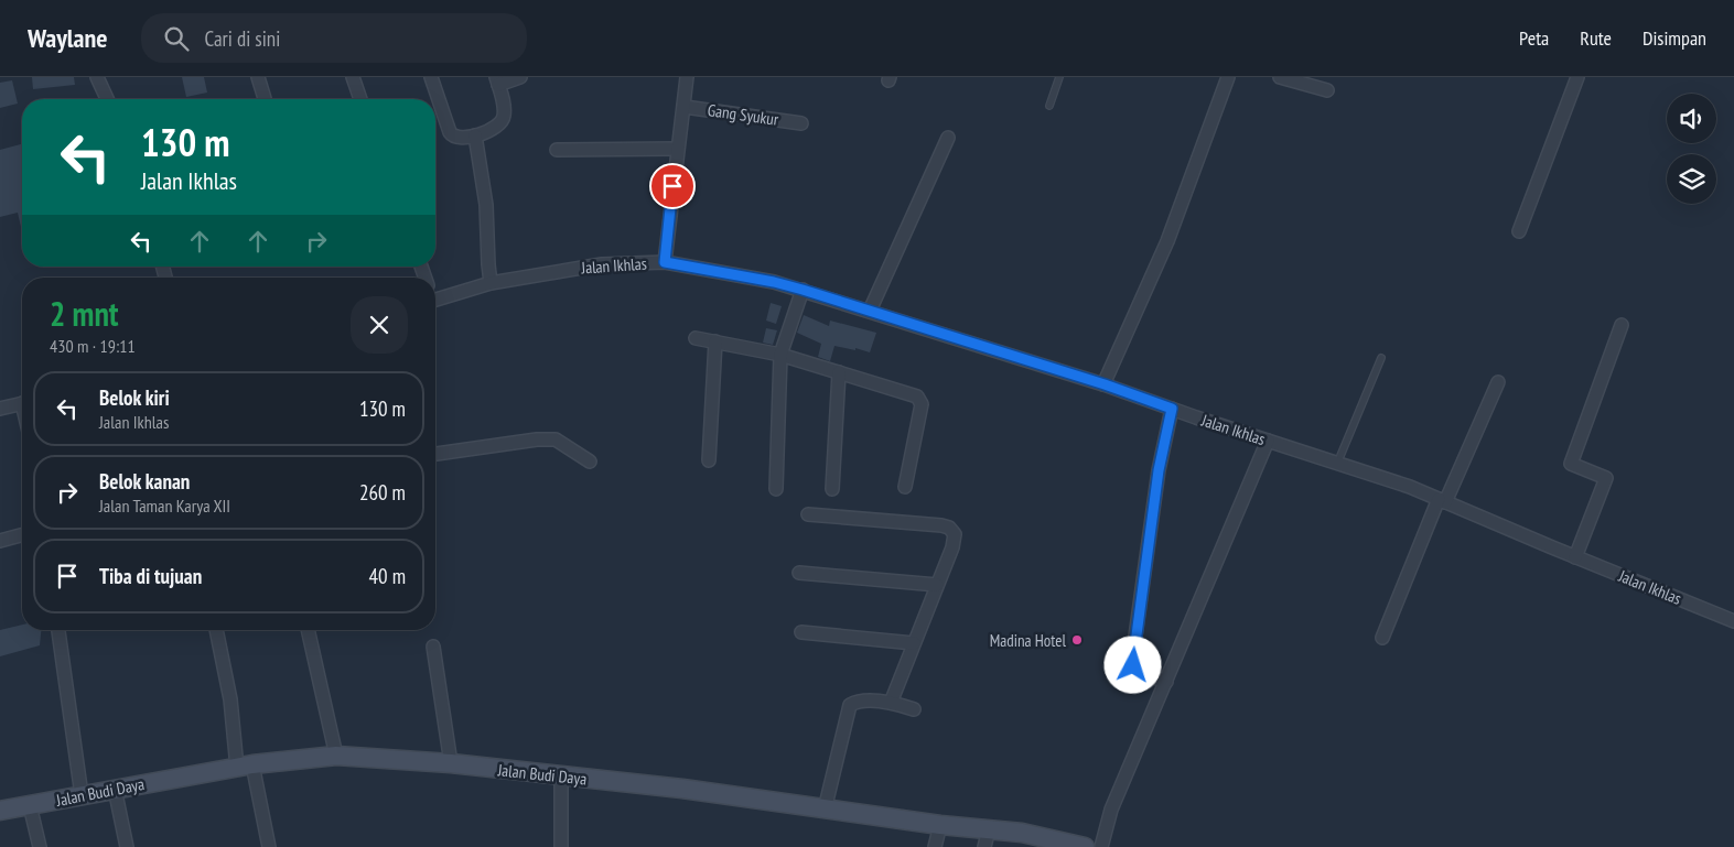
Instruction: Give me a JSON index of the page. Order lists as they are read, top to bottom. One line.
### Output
{"streets":{"street":["Gang Syukur","Jalan Ikhlas","Jalan Budi Daya"]},"places":["Madina Hotel"],"page":{"header":"Waylane","search":"Cari di sini","nav":["Peta","Rute","Disimpan"],"turn":["130 m","Jalan Ikhlas"],"heading":["2 mnt","430 m · 19:11"],"list":[{"name":"Belok kiri","note":"Jalan Ikhlas","value":"130 m"},{"name":"Belok kanan","note":"Jalan Taman Karya XII","value":"260 m"},{"name":"Tiba di tujuan","value":"40 m"}]}}
